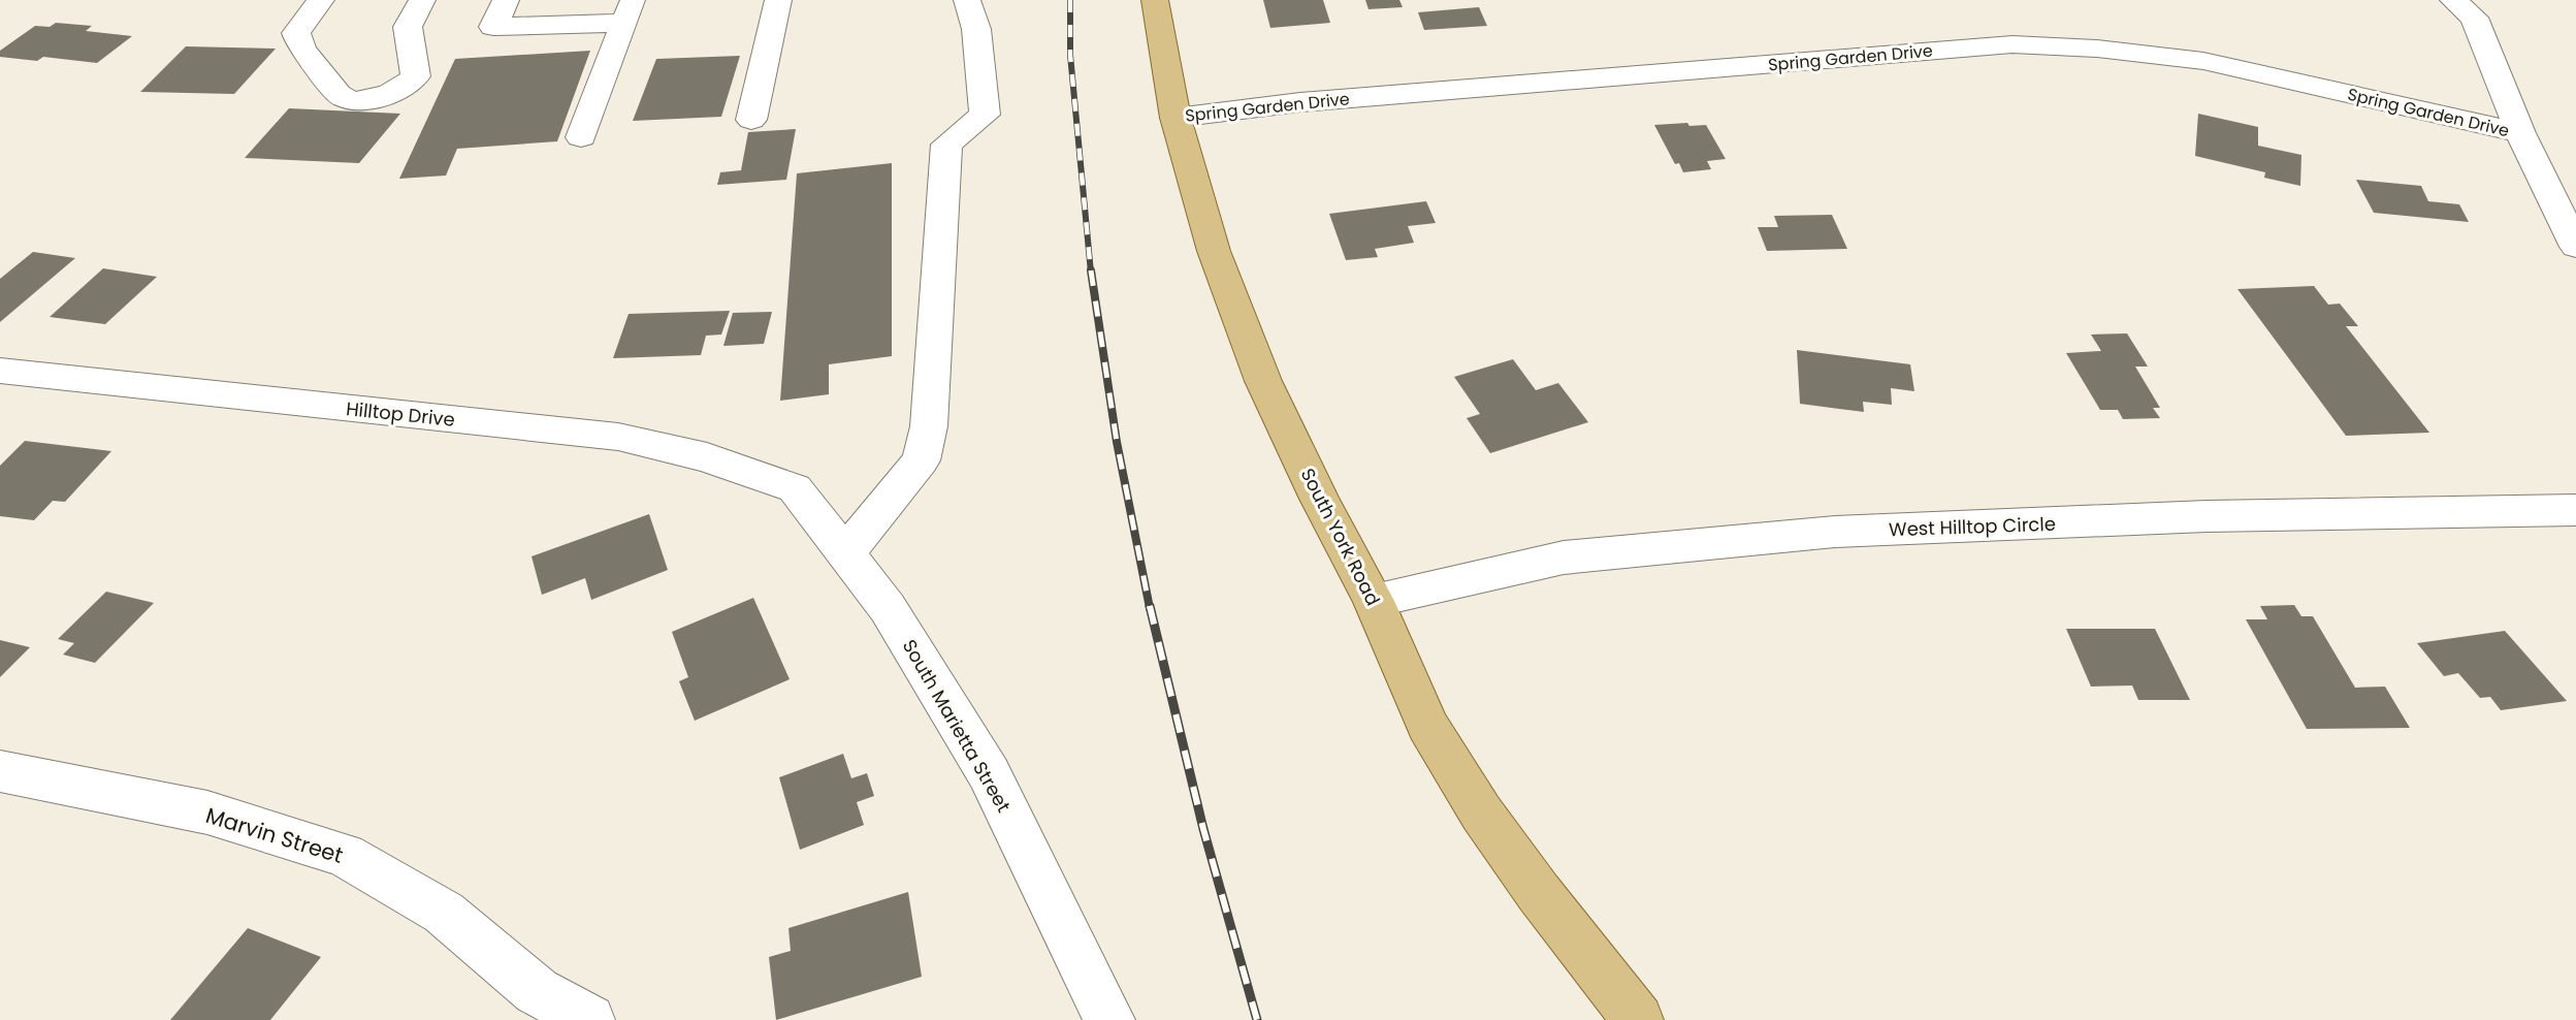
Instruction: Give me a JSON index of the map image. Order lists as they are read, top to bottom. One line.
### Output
{"streets":{"main road":["South York Road"],"street":["Spring Garden Drive","Hilltop Drive","West Hilltop Circle","South Marietta Street","Marvin Street"]},"crossings":[["Spring Garden Drive","South York Road"],["Hilltop Drive","South Marietta Street"],["West Hilltop Circle","South York Road"]]}
